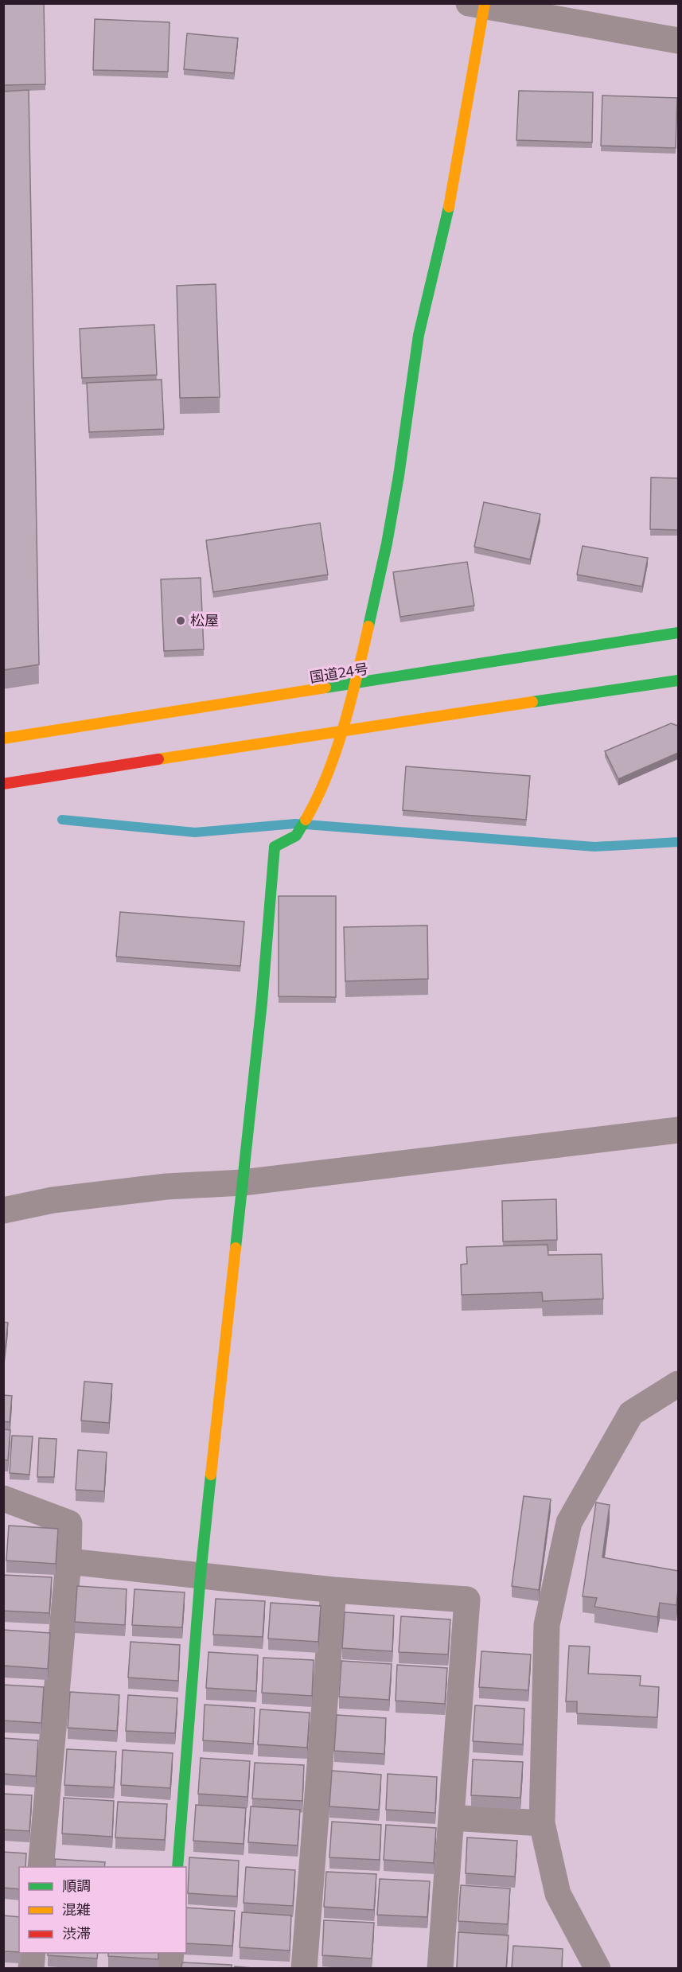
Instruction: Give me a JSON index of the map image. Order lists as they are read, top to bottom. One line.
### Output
{"streets":{"main road":["国道24号"]},"places":["松屋"],"legend":["順調","混雑","渋滞"]}
